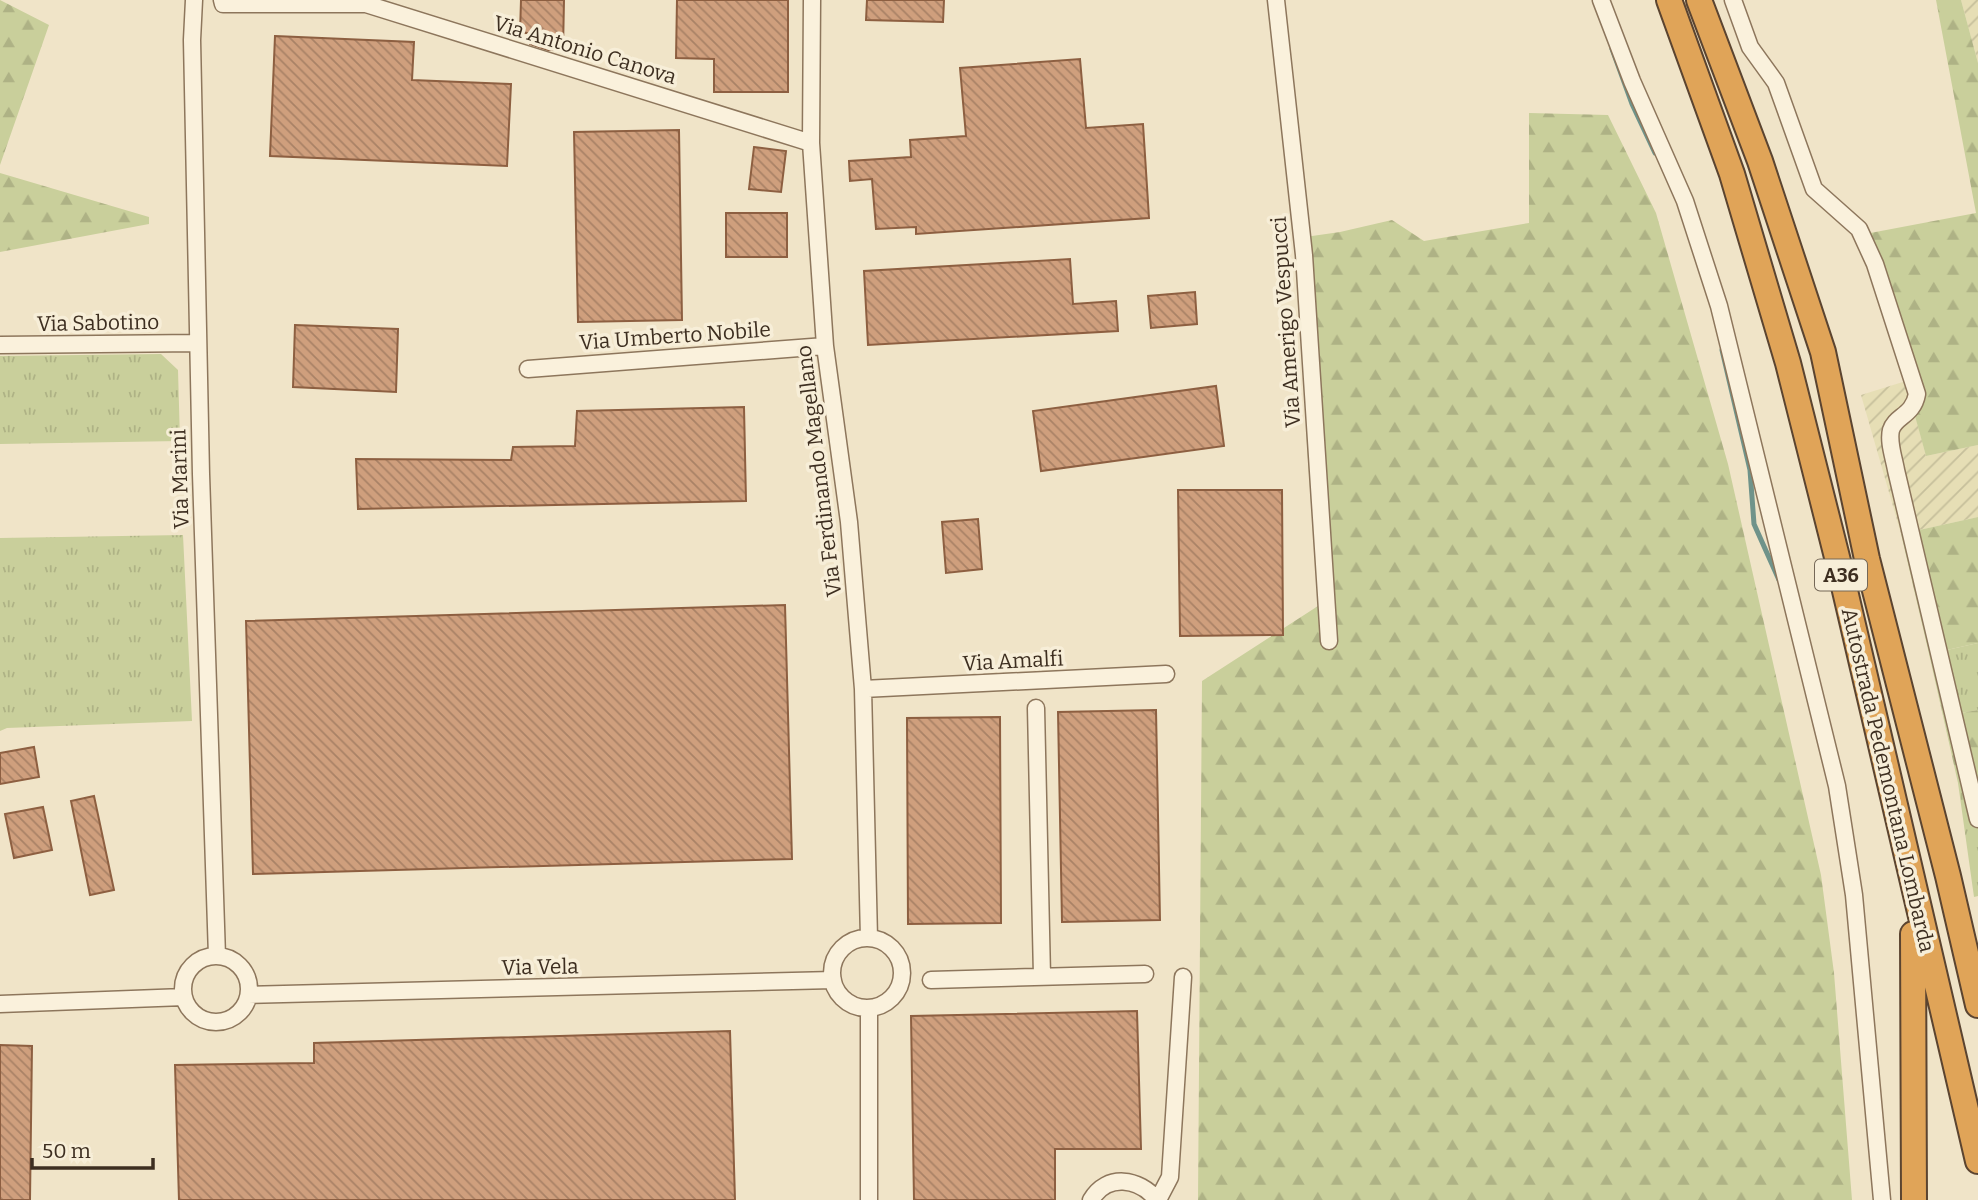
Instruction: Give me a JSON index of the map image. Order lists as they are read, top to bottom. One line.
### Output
{"streets":{"highway":["A36","Autostrada Pedemontana Lombarda"],"street":["Via Antonio Canova","Via Amerigo Vespucci","Via Sabotino","Via Umberto Nobile","Via Ferdinando Magellano","Via Marini","Via Amalfi","Via Vela"]},"crossings":[["Via Antonio Canova","Via Ferdinando Magellano"],["Via Sabotino","Via Marini"],["Via Umberto Nobile","Via Ferdinando Magellano"],["Via Ferdinando Magellano","Via Amalfi"],["Via Ferdinando Magellano","Via Vela"],["Via Marini","Via Vela"]],"scale_bar":"50 m"}
